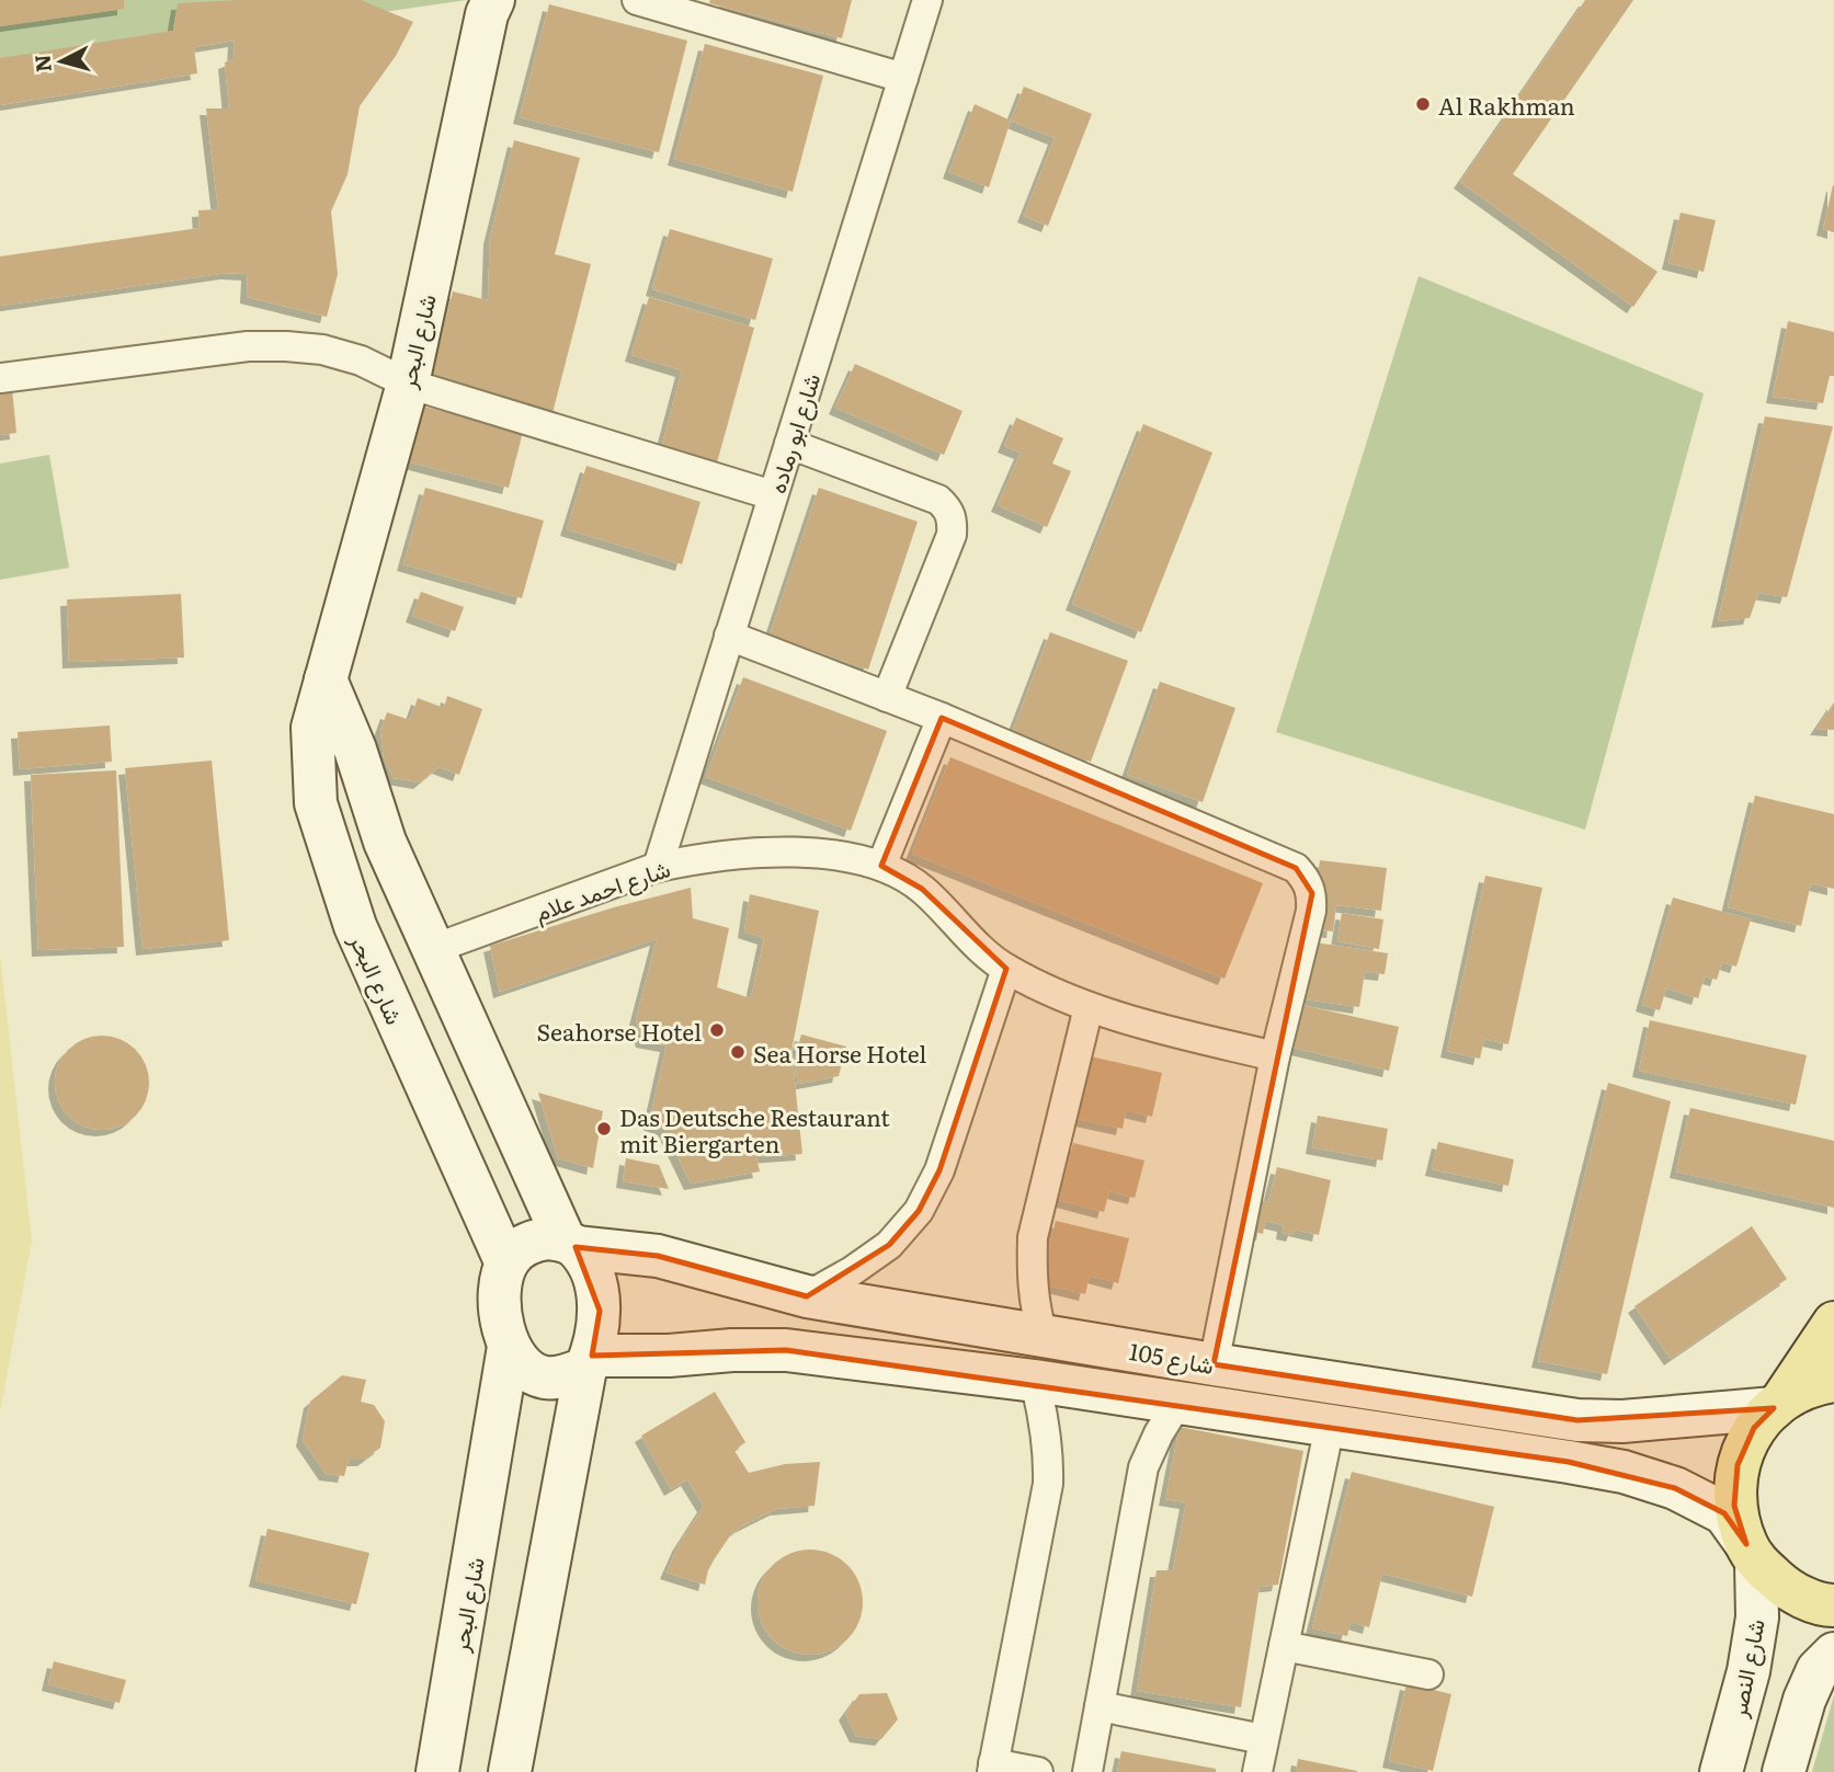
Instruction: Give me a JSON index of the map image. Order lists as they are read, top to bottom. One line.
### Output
{"streets":{"main road":["شارع البحر","شارع 105","شارع النصر"],"street":["شارع ابو رماده","شارع احمد علام"]},"crossings":[["شارع البحر","شارع 105"],["شارع ابو رماده","شارع احمد علام"],["شارع 105","شارع النصر"]],"places":["Al Rakhman","Seahorse Hotel","Sea Horse Hotel","Das Deutsche Restaurant mit Biergarten"],"north":"left"}
